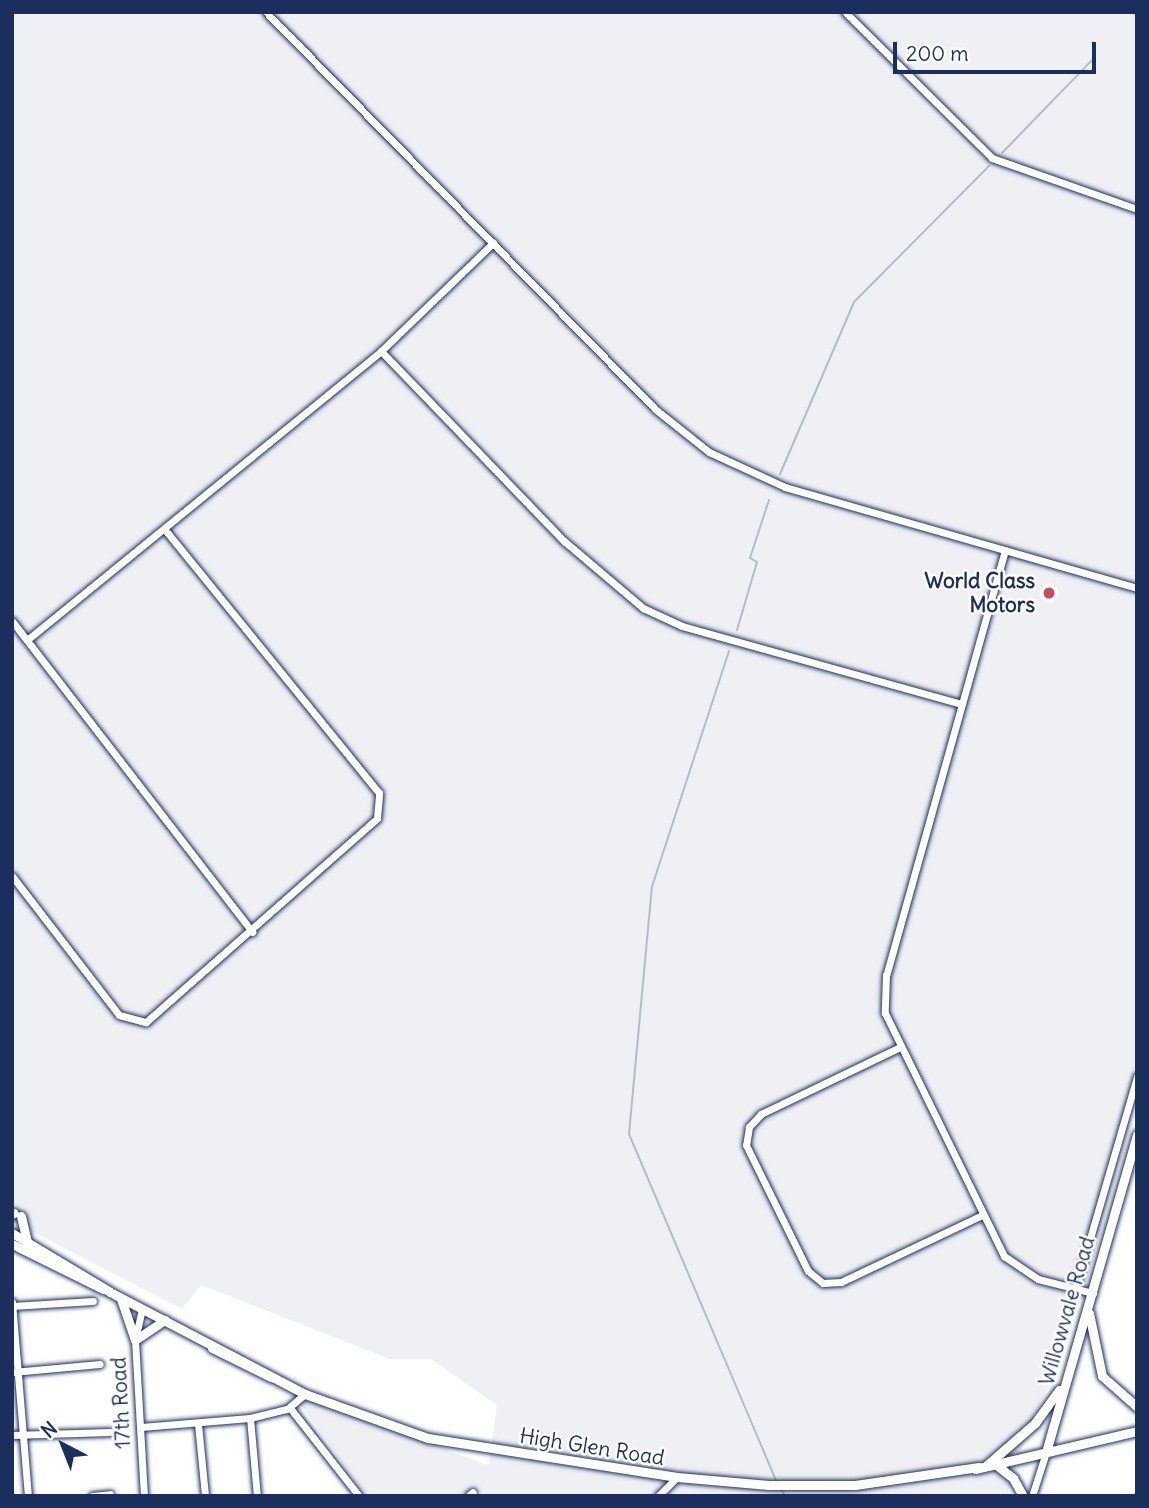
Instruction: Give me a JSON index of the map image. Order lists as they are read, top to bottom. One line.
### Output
{"streets":{"main road":["Willowvale Road","High Glen Road"],"street":["17th Road"]},"crossings":[["Willowvale Road","High Glen Road"],["17th Road","High Glen Road"]],"places":["World Class Motors"],"scale_bar":"200 m","north":"top left"}
